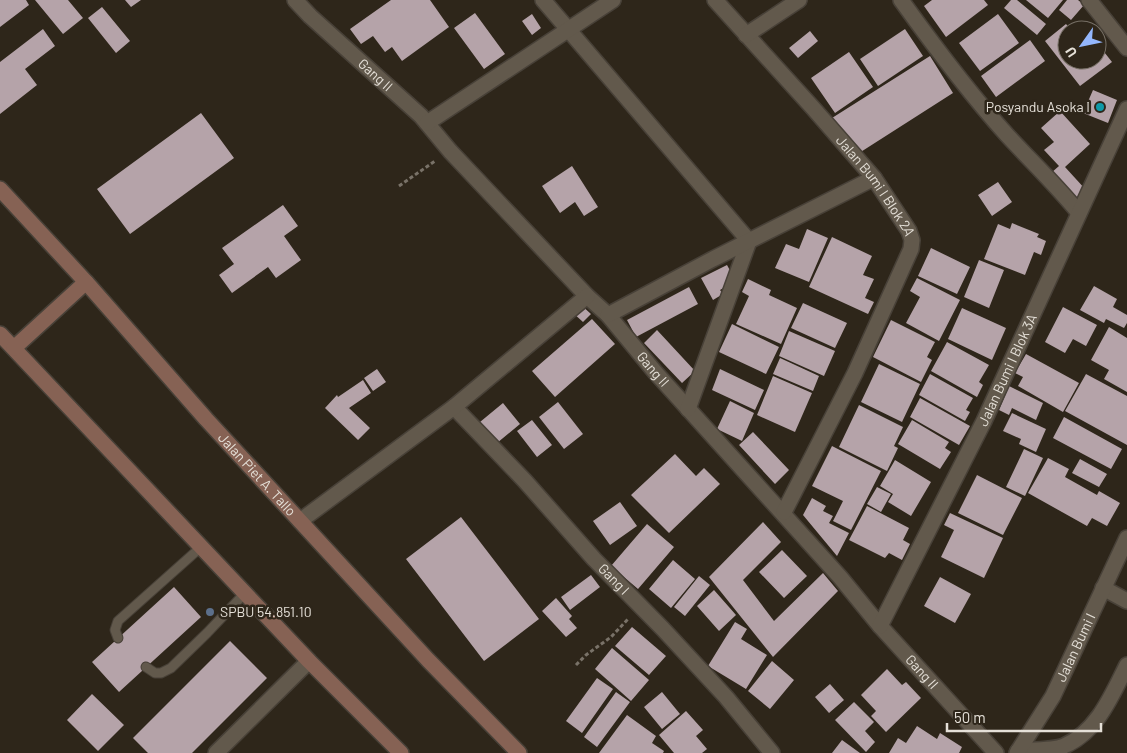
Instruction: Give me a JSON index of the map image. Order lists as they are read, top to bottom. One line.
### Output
{"streets":{"main road":["Jalan Piet A. Tallo"],"street":["Gang II","Jalan Bumi I Blok 2A","Jalan Bumi I Blok 3A","Gang I","Jalan Bumi I"]},"crossings":[["Gang II","Jalan Bumi I Blok 2A"],["Gang II","Jalan Bumi I Blok 3A"]],"places":["Posyandu Asoka I","SPBU 54.851.10"],"scale_bar":"50 m","north":"bottom left"}
